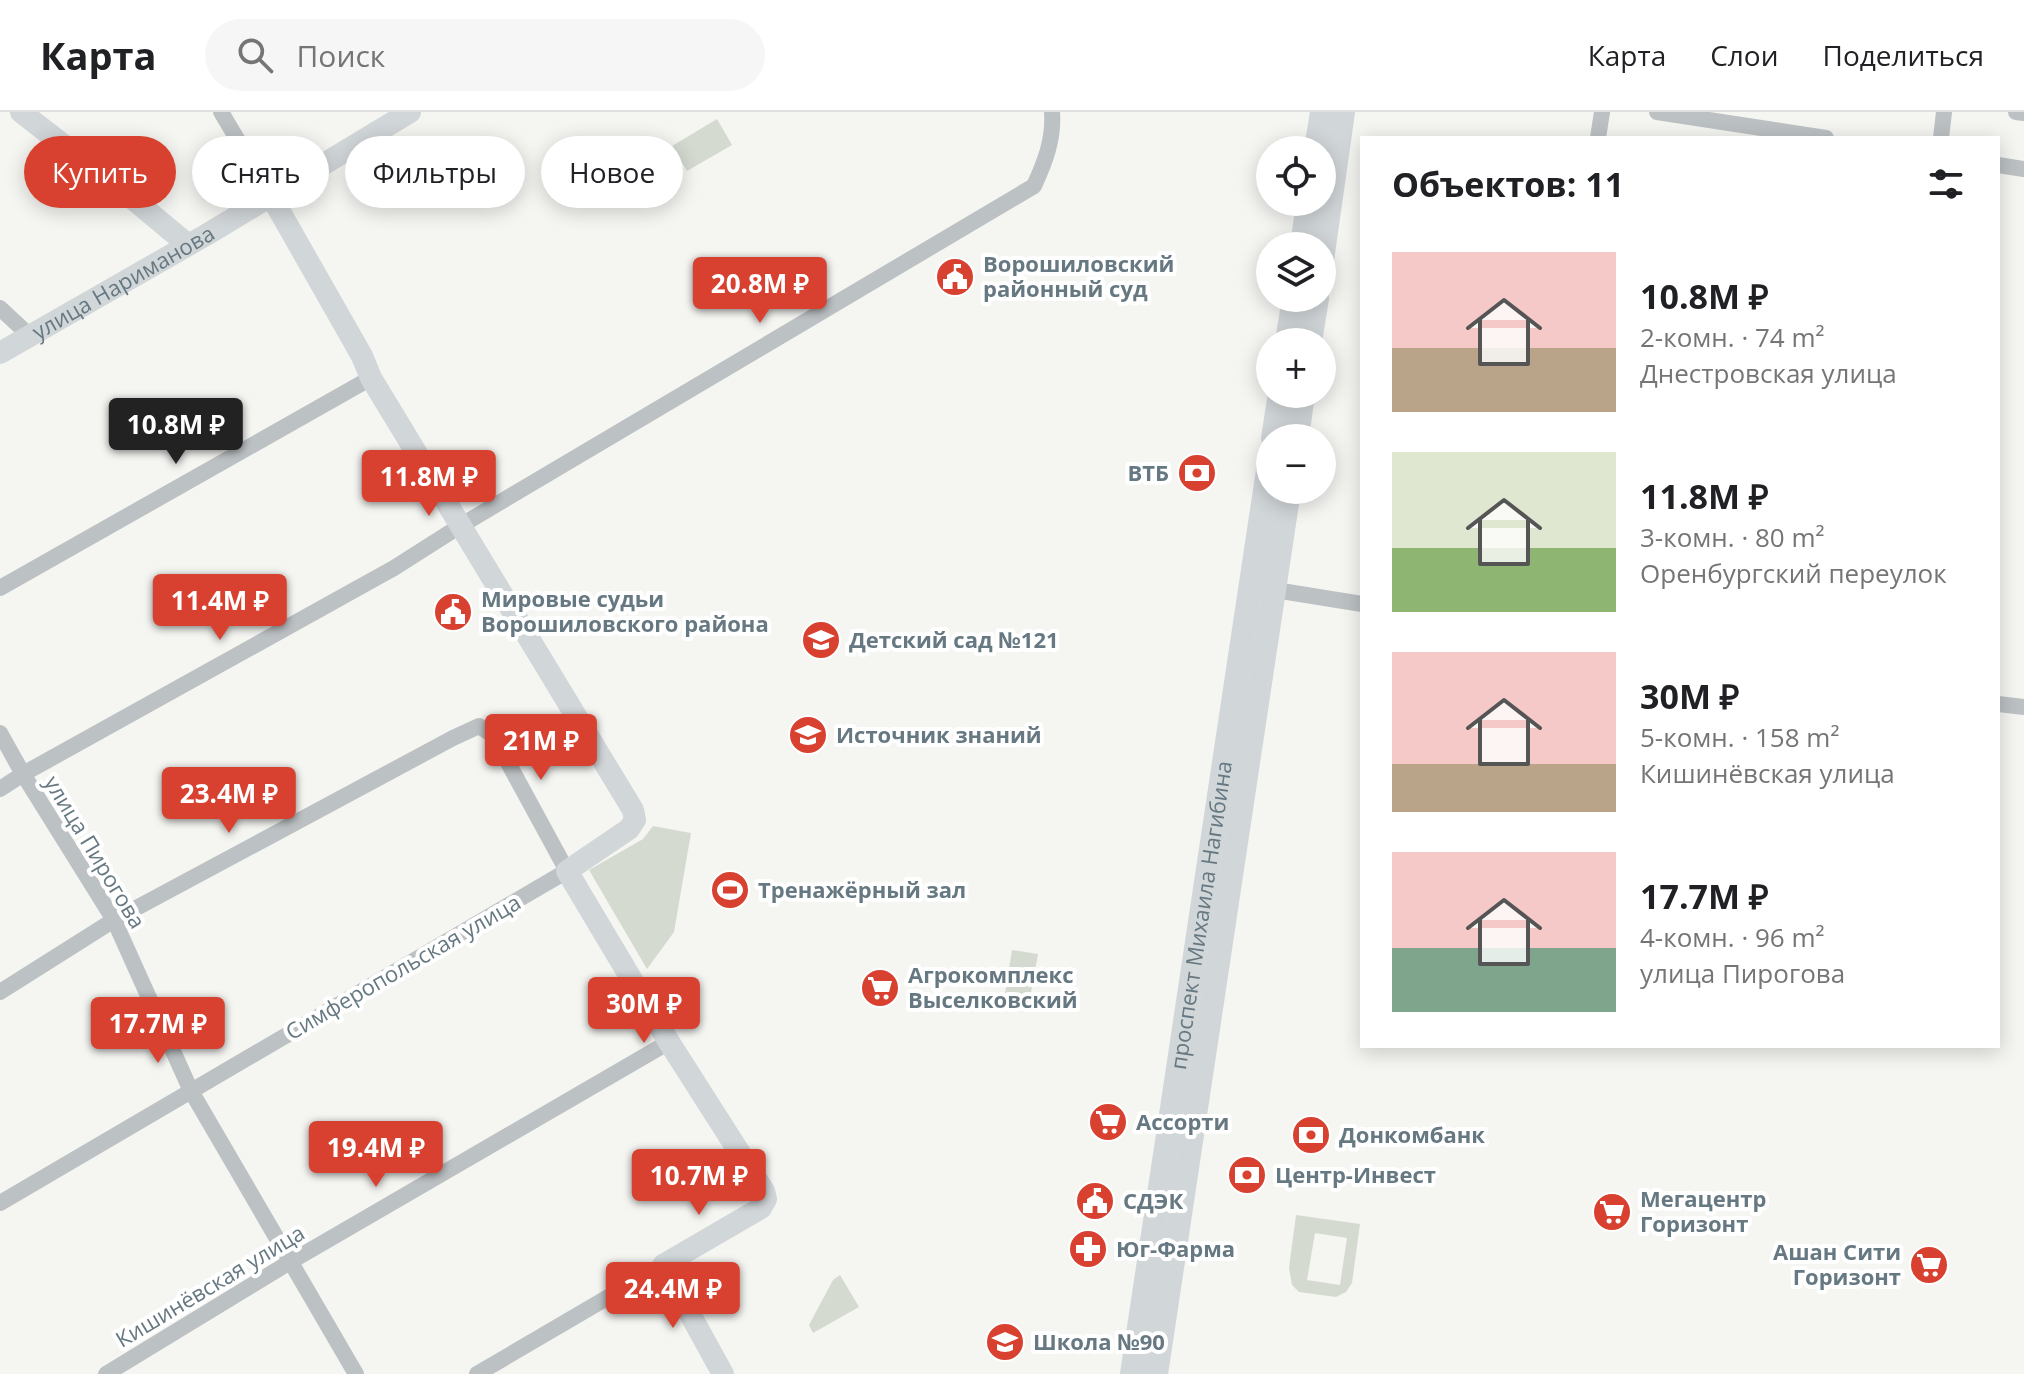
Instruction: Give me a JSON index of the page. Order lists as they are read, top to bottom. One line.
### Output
{"streets":{"main road":["проспект Михаила Нагибина"],"street":["улица Нариманова","улица Пирогова","Симферопольская улица","Кишинёвская улица"]},"crossings":[["улица Пирогова","Симферопольская улица"],["улица Пирогова","Кишинёвская улица"]],"places":{"public building":["Ворошиловский районный суд","Мировые судьи Ворошиловского района","СДЭК"],"bank":["ВТБ","Донкомбанк","Центр-Инвест"],"school or university":["Детский сад №121","Источник знаний","Школа №90"],"sports":["Тренажёрный зал"],"supermarket":["Агрокомплекс Выселковский","Ассорти","Мегацентр Горизонт","Ашан Сити Горизонт"],"pharmacy":["Юг-Фарма"]},"page":{"header":"Карта","search":"Поиск","nav":["Карта","Слои","Поделиться"],"map_buttons":["+","−"],"chip":["Купить","Снять","Фильтры","Новое"],"heading":"Объектов: 11","list":[{"name":"10.8M ₽","note":"2-комн. · 74 m² · Днестровская улица"},{"name":"11.8M ₽","note":"3-комн. · 80 m² · Оренбургский переулок"},{"name":"30M ₽","note":"5-комн. · 158 m² · Кишинёвская улица"},{"name":"17.7M ₽","note":"4-комн. · 96 m² · улица Пирогова"}],"price":["20.8M ₽","10.8M ₽","11.8M ₽","11.4M ₽","21M ₽","23.4M ₽","30M ₽","17.7M ₽","19.4M ₽","10.7M ₽","24.4M ₽"]}}
